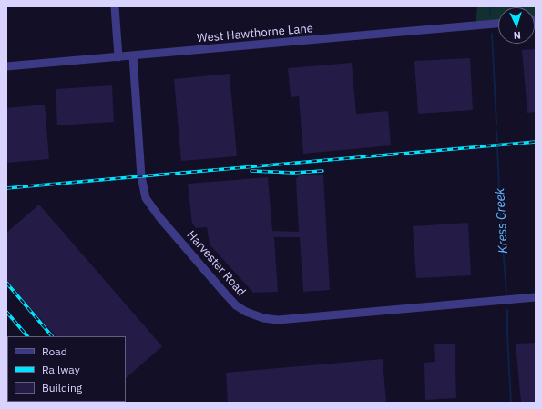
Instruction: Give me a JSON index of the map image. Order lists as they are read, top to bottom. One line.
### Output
{"streets":{"street":["West Hawthorne Lane","Harvester Road"]},"crossings":[["West Hawthorne Lane","Harvester Road"]],"water":["Kress Creek"],"legend":["Road","Railway","Building"],"north":"bottom"}
